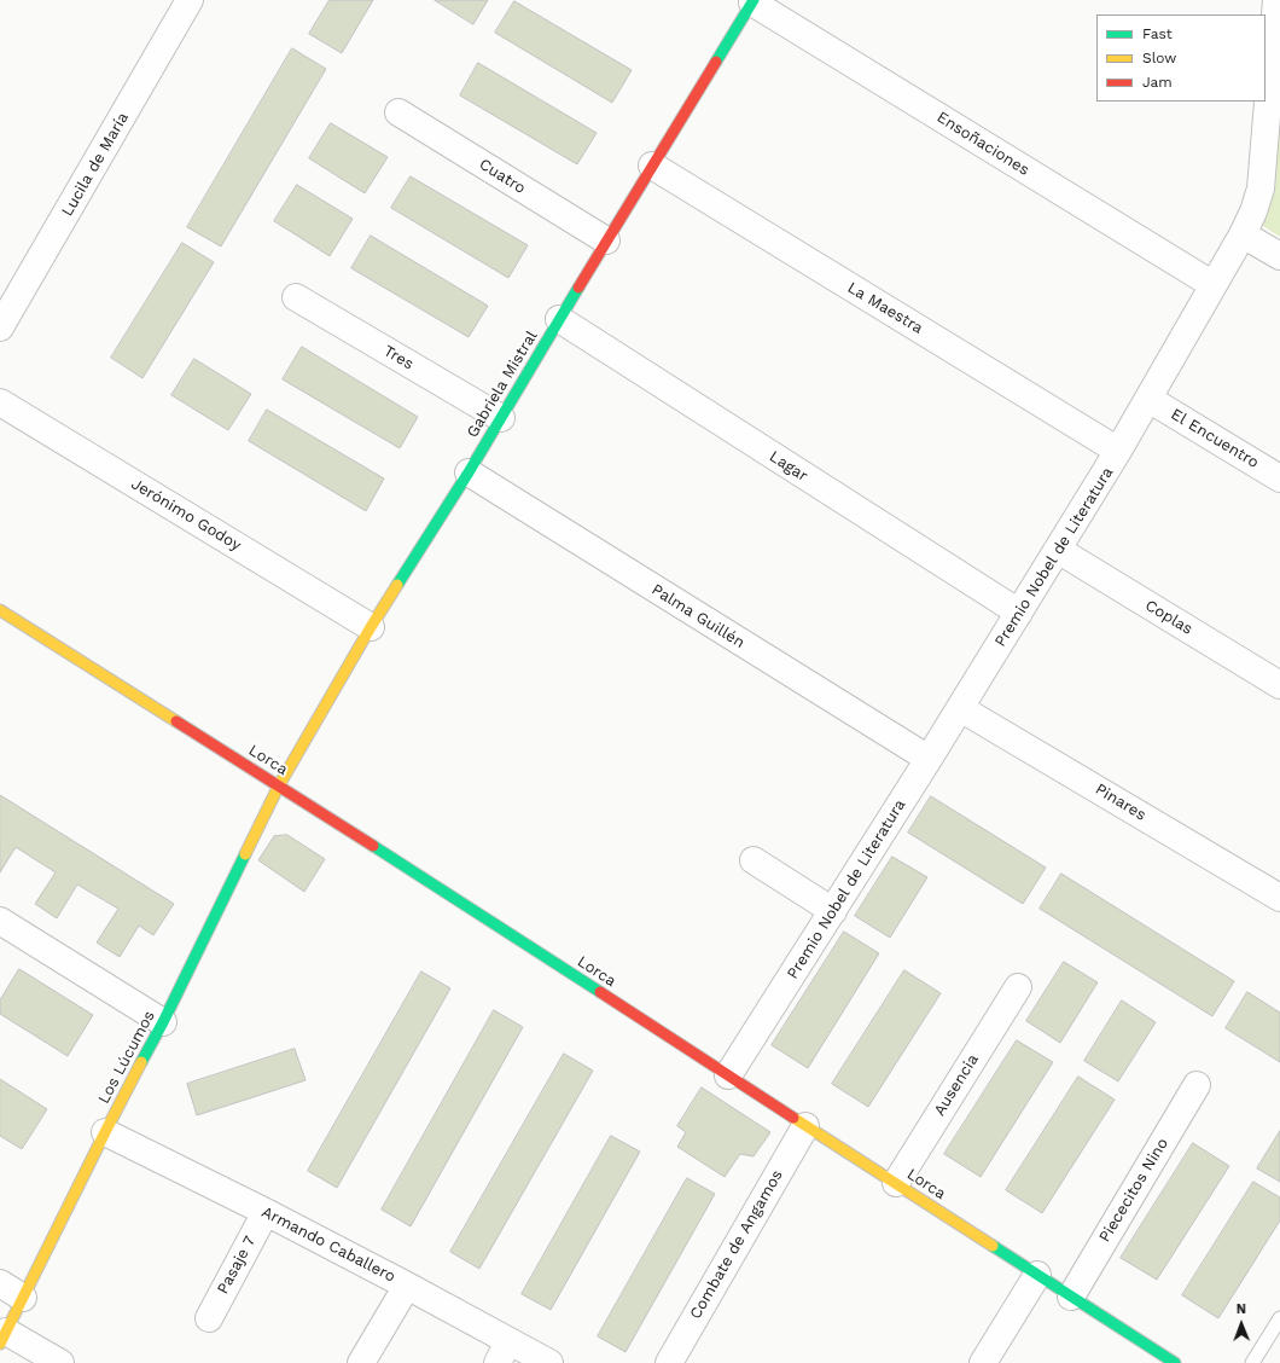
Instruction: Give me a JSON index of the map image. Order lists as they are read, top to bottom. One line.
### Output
{"streets":{"street":["Ensoñaciones","Lucila de María","Cuatro","La Maestra","Tres","Gabriela Mistral","El Encuentro","Lagar","Jerónimo Godoy","Premio Nobel de Literatura","Palma Guillén","Coplas","Lorca","Pinares","Los Lúcumos","Ausencia","Piececitos Nino","Armando Caballero","Combate de Angamos","Pasaje 7"]},"crossings":[["Ensoñaciones","Gabriela Mistral"],["Ensoñaciones","Premio Nobel de Literatura"],["Cuatro","Gabriela Mistral"],["La Maestra","Gabriela Mistral"],["La Maestra","Premio Nobel de Literatura"],["Tres","Gabriela Mistral"],["Gabriela Mistral","Lagar"],["Gabriela Mistral","Jerónimo Godoy"],["Gabriela Mistral","Palma Guillén"],["Gabriela Mistral","Lorca"],["Gabriela Mistral","Los Lúcumos"],["El Encuentro","Premio Nobel de Literatura"],["Lagar","Premio Nobel de Literatura"],["Premio Nobel de Literatura","Palma Guillén"],["Premio Nobel de Literatura","Coplas"],["Premio Nobel de Literatura","Lorca"],["Premio Nobel de Literatura","Pinares"],["Lorca","Los Lúcumos"],["Lorca","Ausencia"],["Lorca","Piececitos Nino"],["Lorca","Combate de Angamos"],["Los Lúcumos","Armando Caballero"],["Armando Caballero","Pasaje 7"]],"legend":["Fast","Slow","Jam"],"north":"top"}
